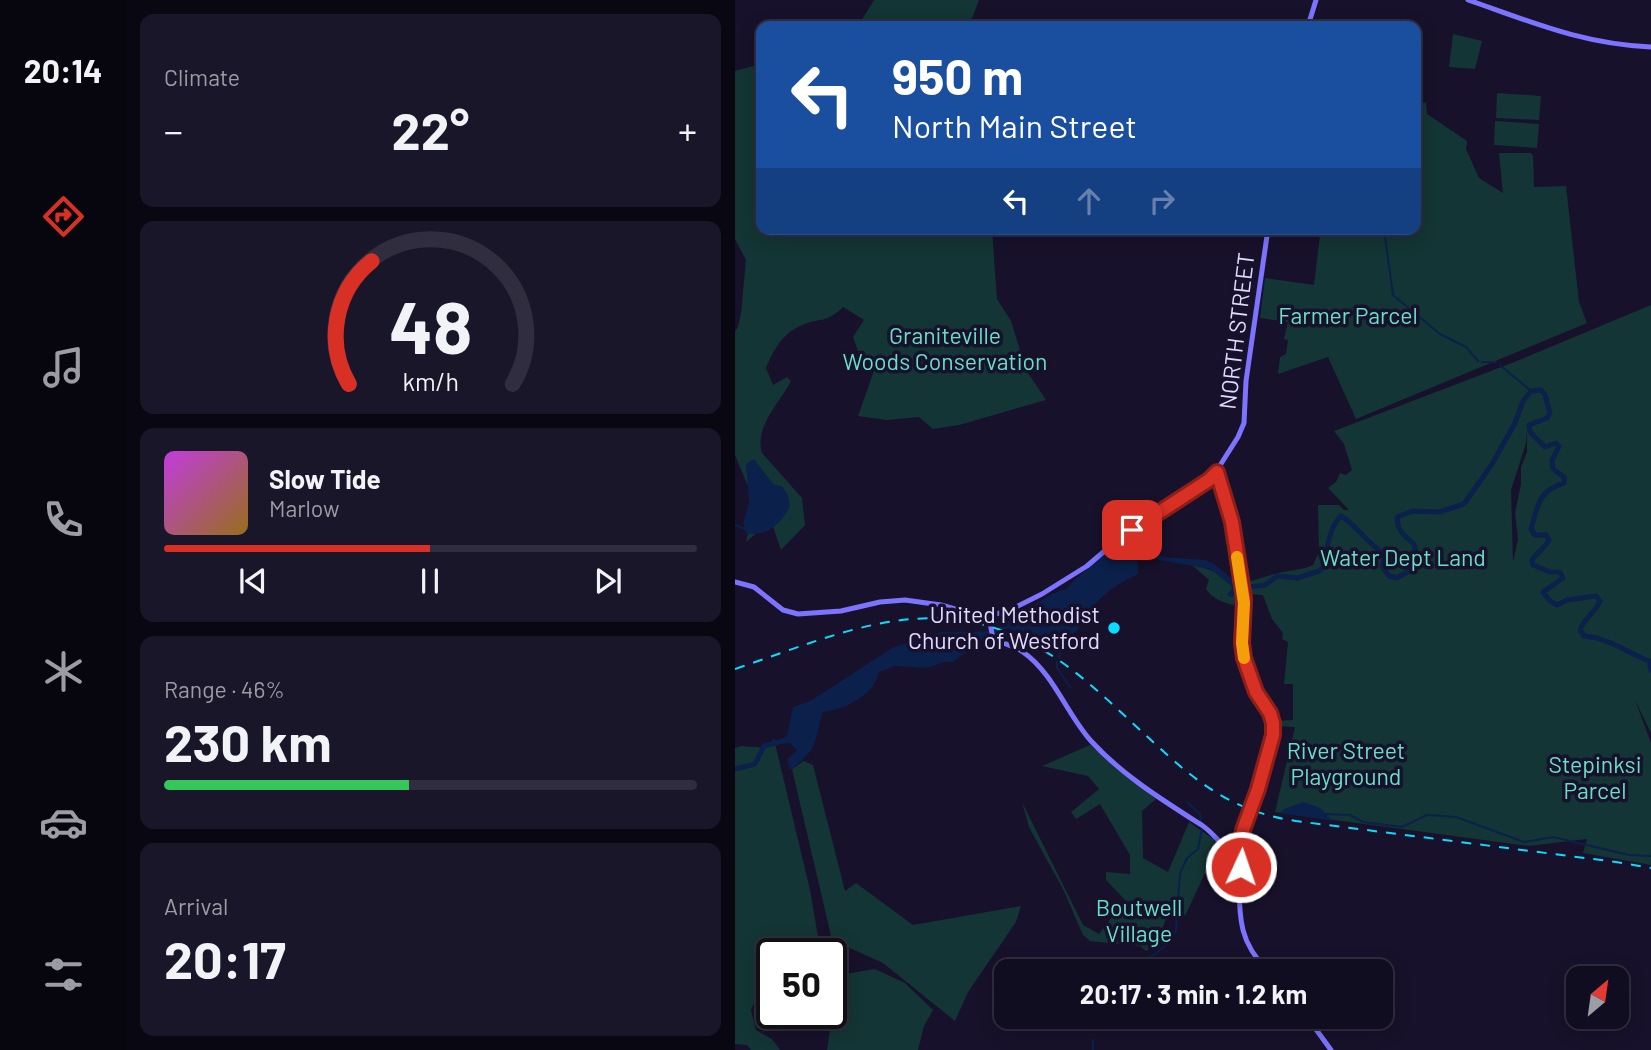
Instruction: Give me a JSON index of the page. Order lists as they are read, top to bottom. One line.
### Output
{"streets":{"main road":["NORTH STREET"]},"parks":["Farmer Parcel","Graniteville Woods Conservation","Water Dept Land","River Street Playground","Stepinksi Parcel","Boutwell Village"],"places":["United Methodist Church of Westford"],"north":"top right","page":{"tabs":"20:14","tile":["Climate",["Range · 46%","230 km"],["Arrival","20:17"]],"turn":["950 m","North Main Street"],"heat":["−","22°","+"],"song":["Slow Tide","Marlow"],"limit":"50","trip":"20:17 · 3 min · 1.2 km","gauge":["48","km/h"]}}
